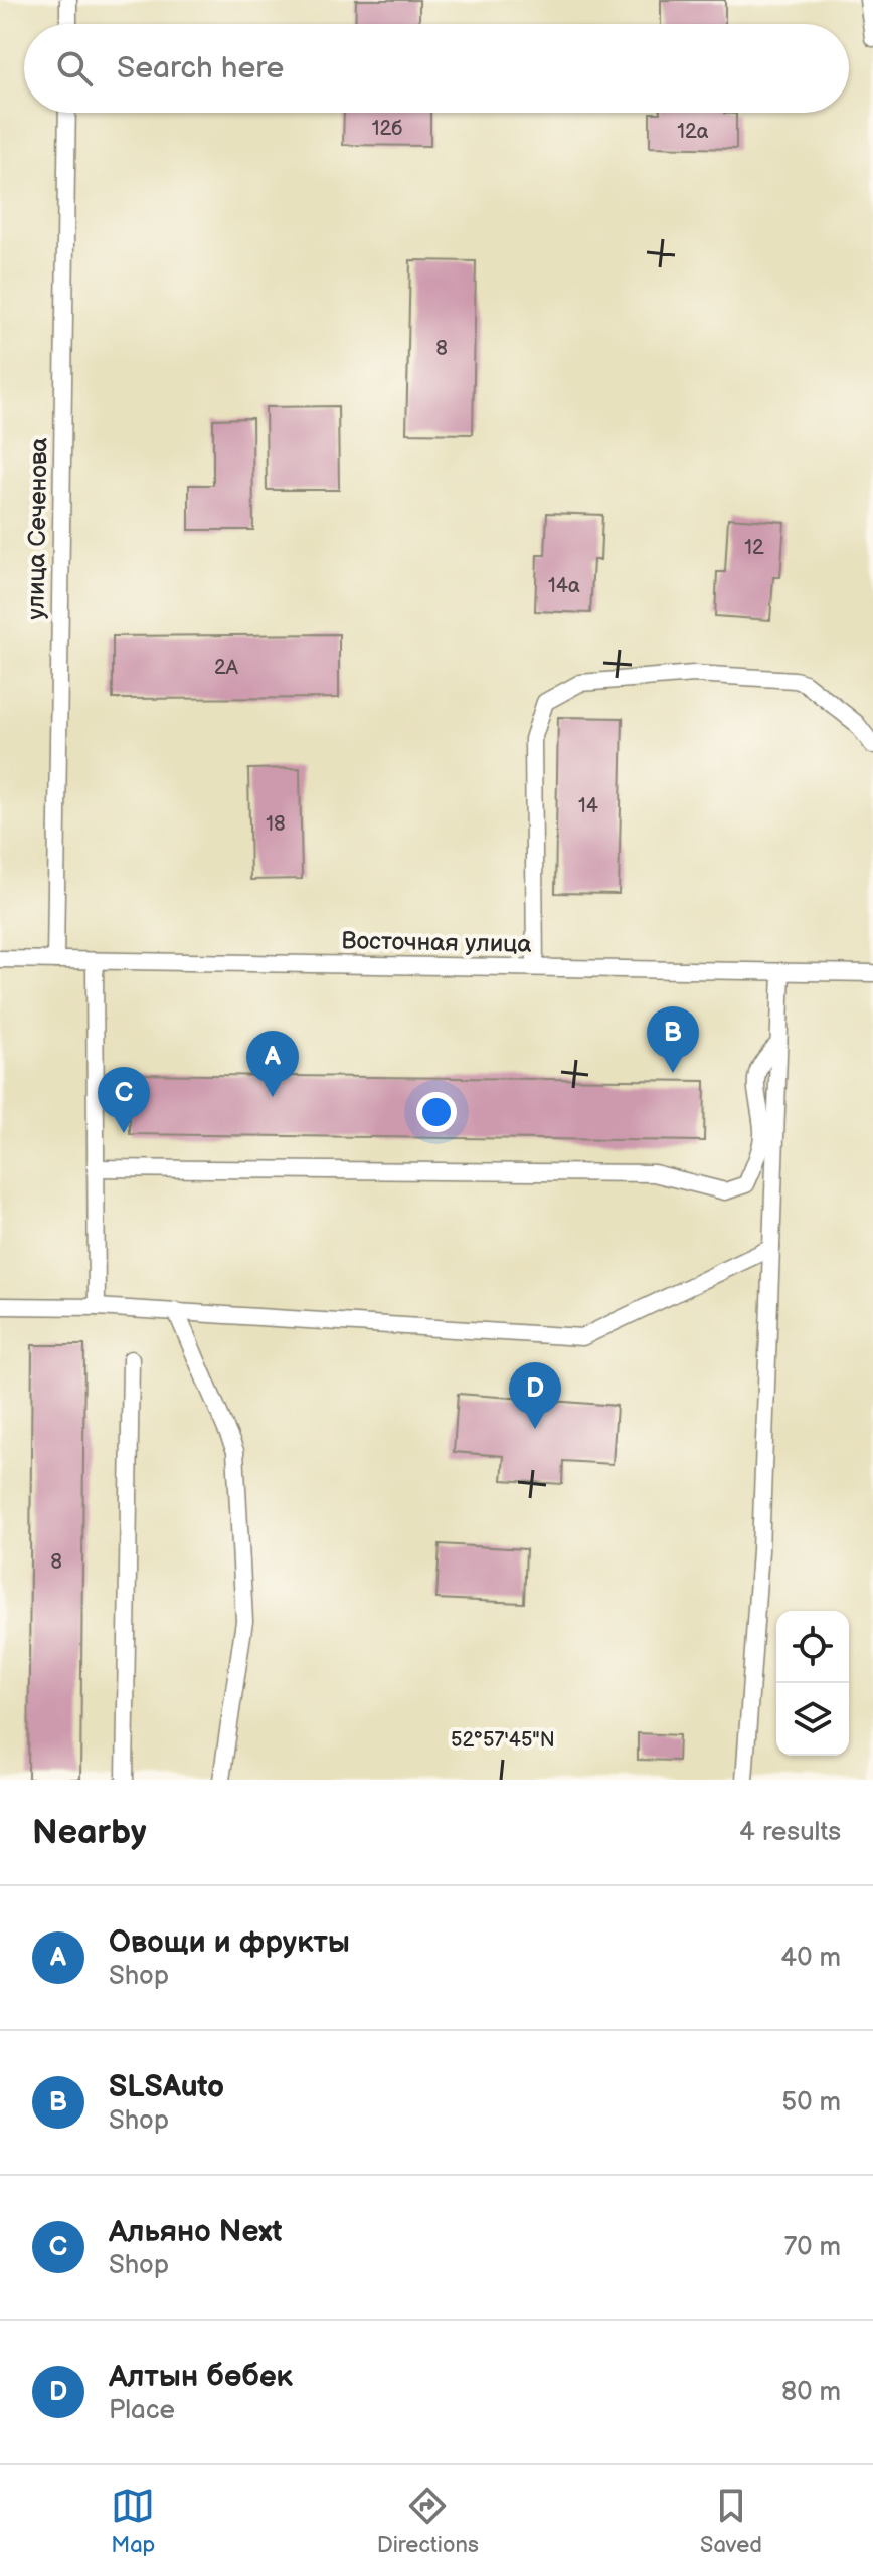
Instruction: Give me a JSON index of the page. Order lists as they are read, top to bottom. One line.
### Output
{"streets":{"lane":["улица Сеченова","Восточная улица"]},"crossings":[["улица Сеченова","Восточная улица"]],"house_numbers":["12б","12а","8","12","14а","2А","14","18","8"],"page":{"search":"Search here","pins":["B","A","C","D"],"heading":["Nearby","4 results"],"list":[{"mark":"A","name":"Овощи и фрукты","note":"Shop","value":"40 m"},{"mark":"B","name":"SLSAuto","note":"Shop","value":"50 m"},{"mark":"C","name":"Альяно Next","note":"Shop","value":"70 m"},{"mark":"D","name":"Алтын бөбек","note":"Place","value":"80 m"}],"nav":["Map","Directions","Saved"]},"coordinates":["52°57'45\"N"]}
